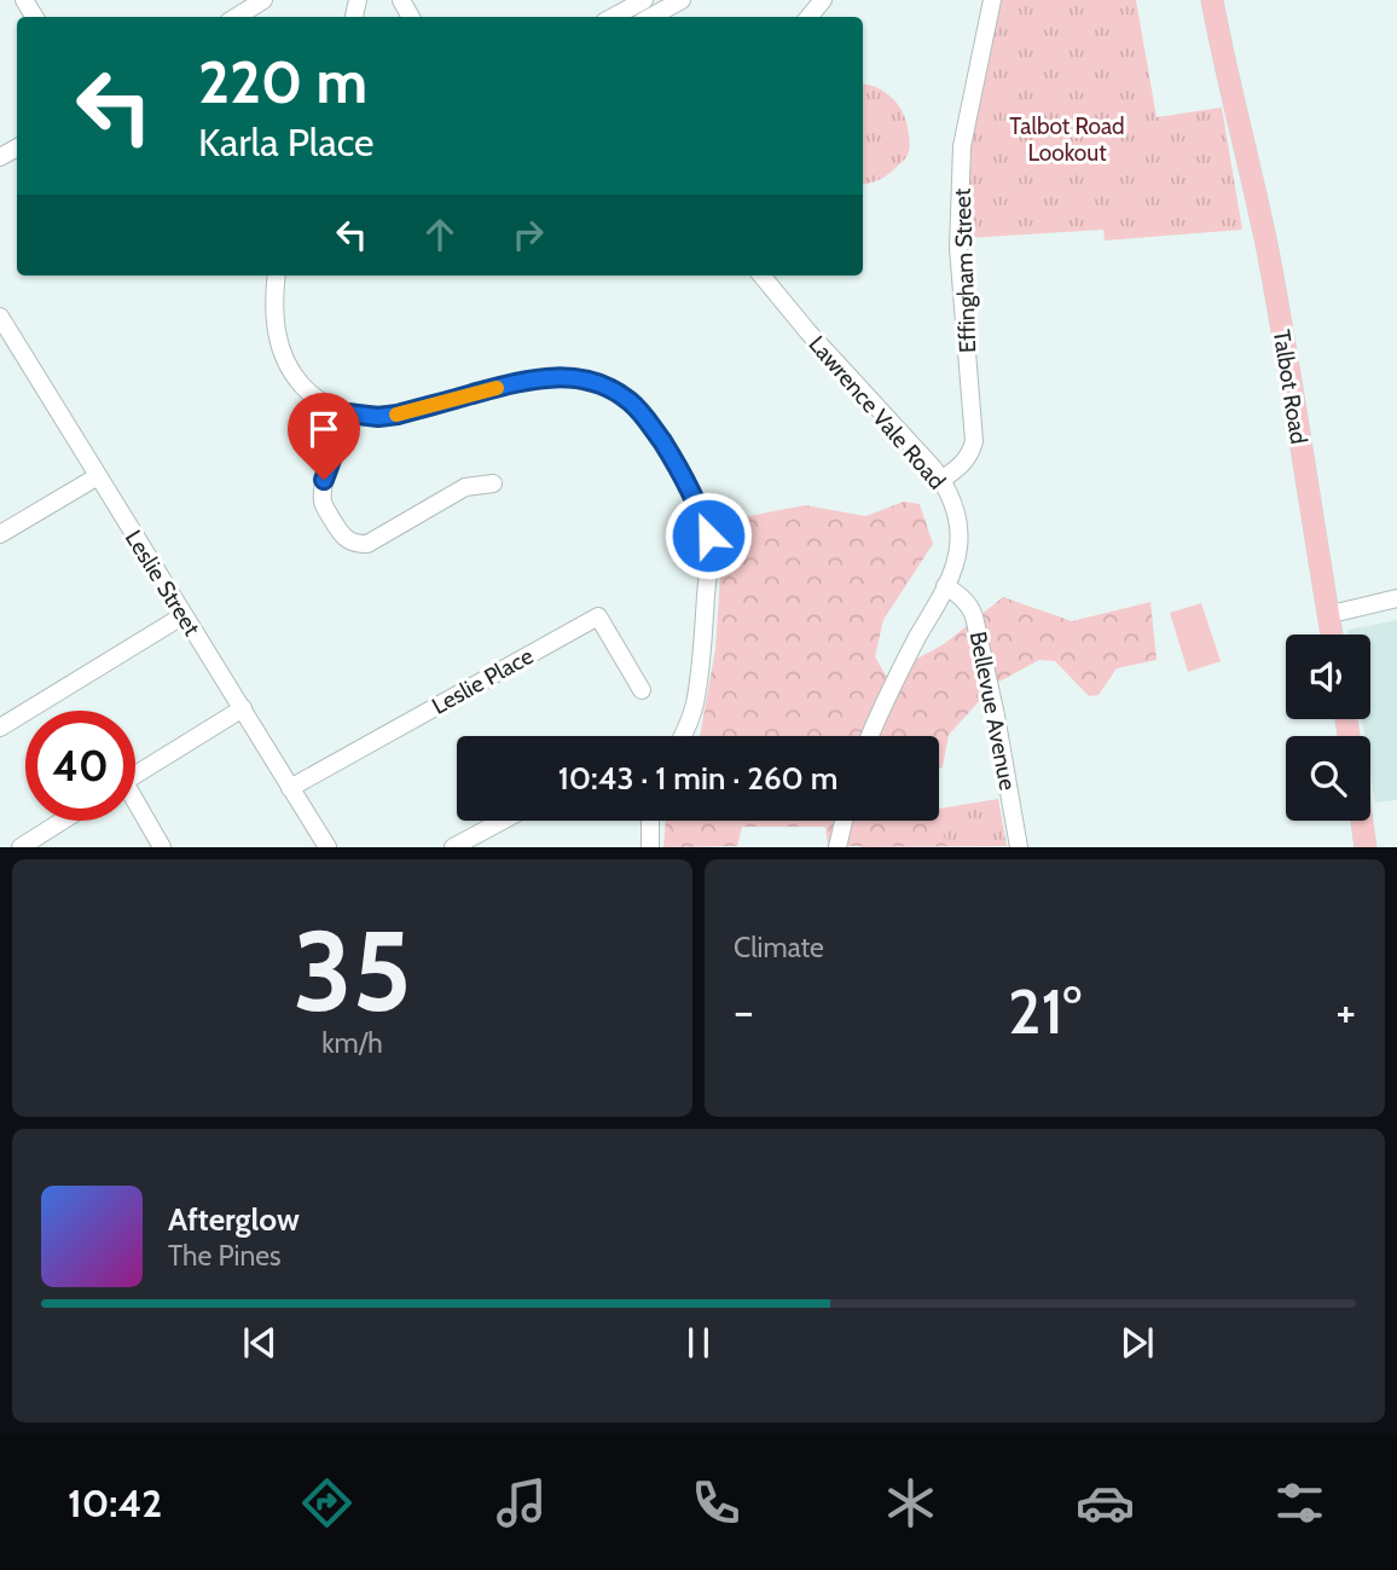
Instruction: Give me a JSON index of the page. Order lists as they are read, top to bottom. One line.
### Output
{"streets":{"main road":["Talbot Road"],"street":["Effingham Street","Lawrence Vale Road","Leslie Street","Leslie Place","Bellevue Avenue"]},"crossings":[["Effingham Street","Lawrence Vale Road"],["Lawrence Vale Road","Bellevue Avenue"],["Leslie Street","Leslie Place"]],"parks":["Talbot Road Lookout"],"page":{"turn":["220 m","Karla Place"],"limit":"40","trip":"10:43 · 1 min · 260 m","tile":[["35","km/h"],"Climate"],"heat":["−","21°","+"],"song":["Afterglow","The Pines"],"tabs":"10:42"}}
